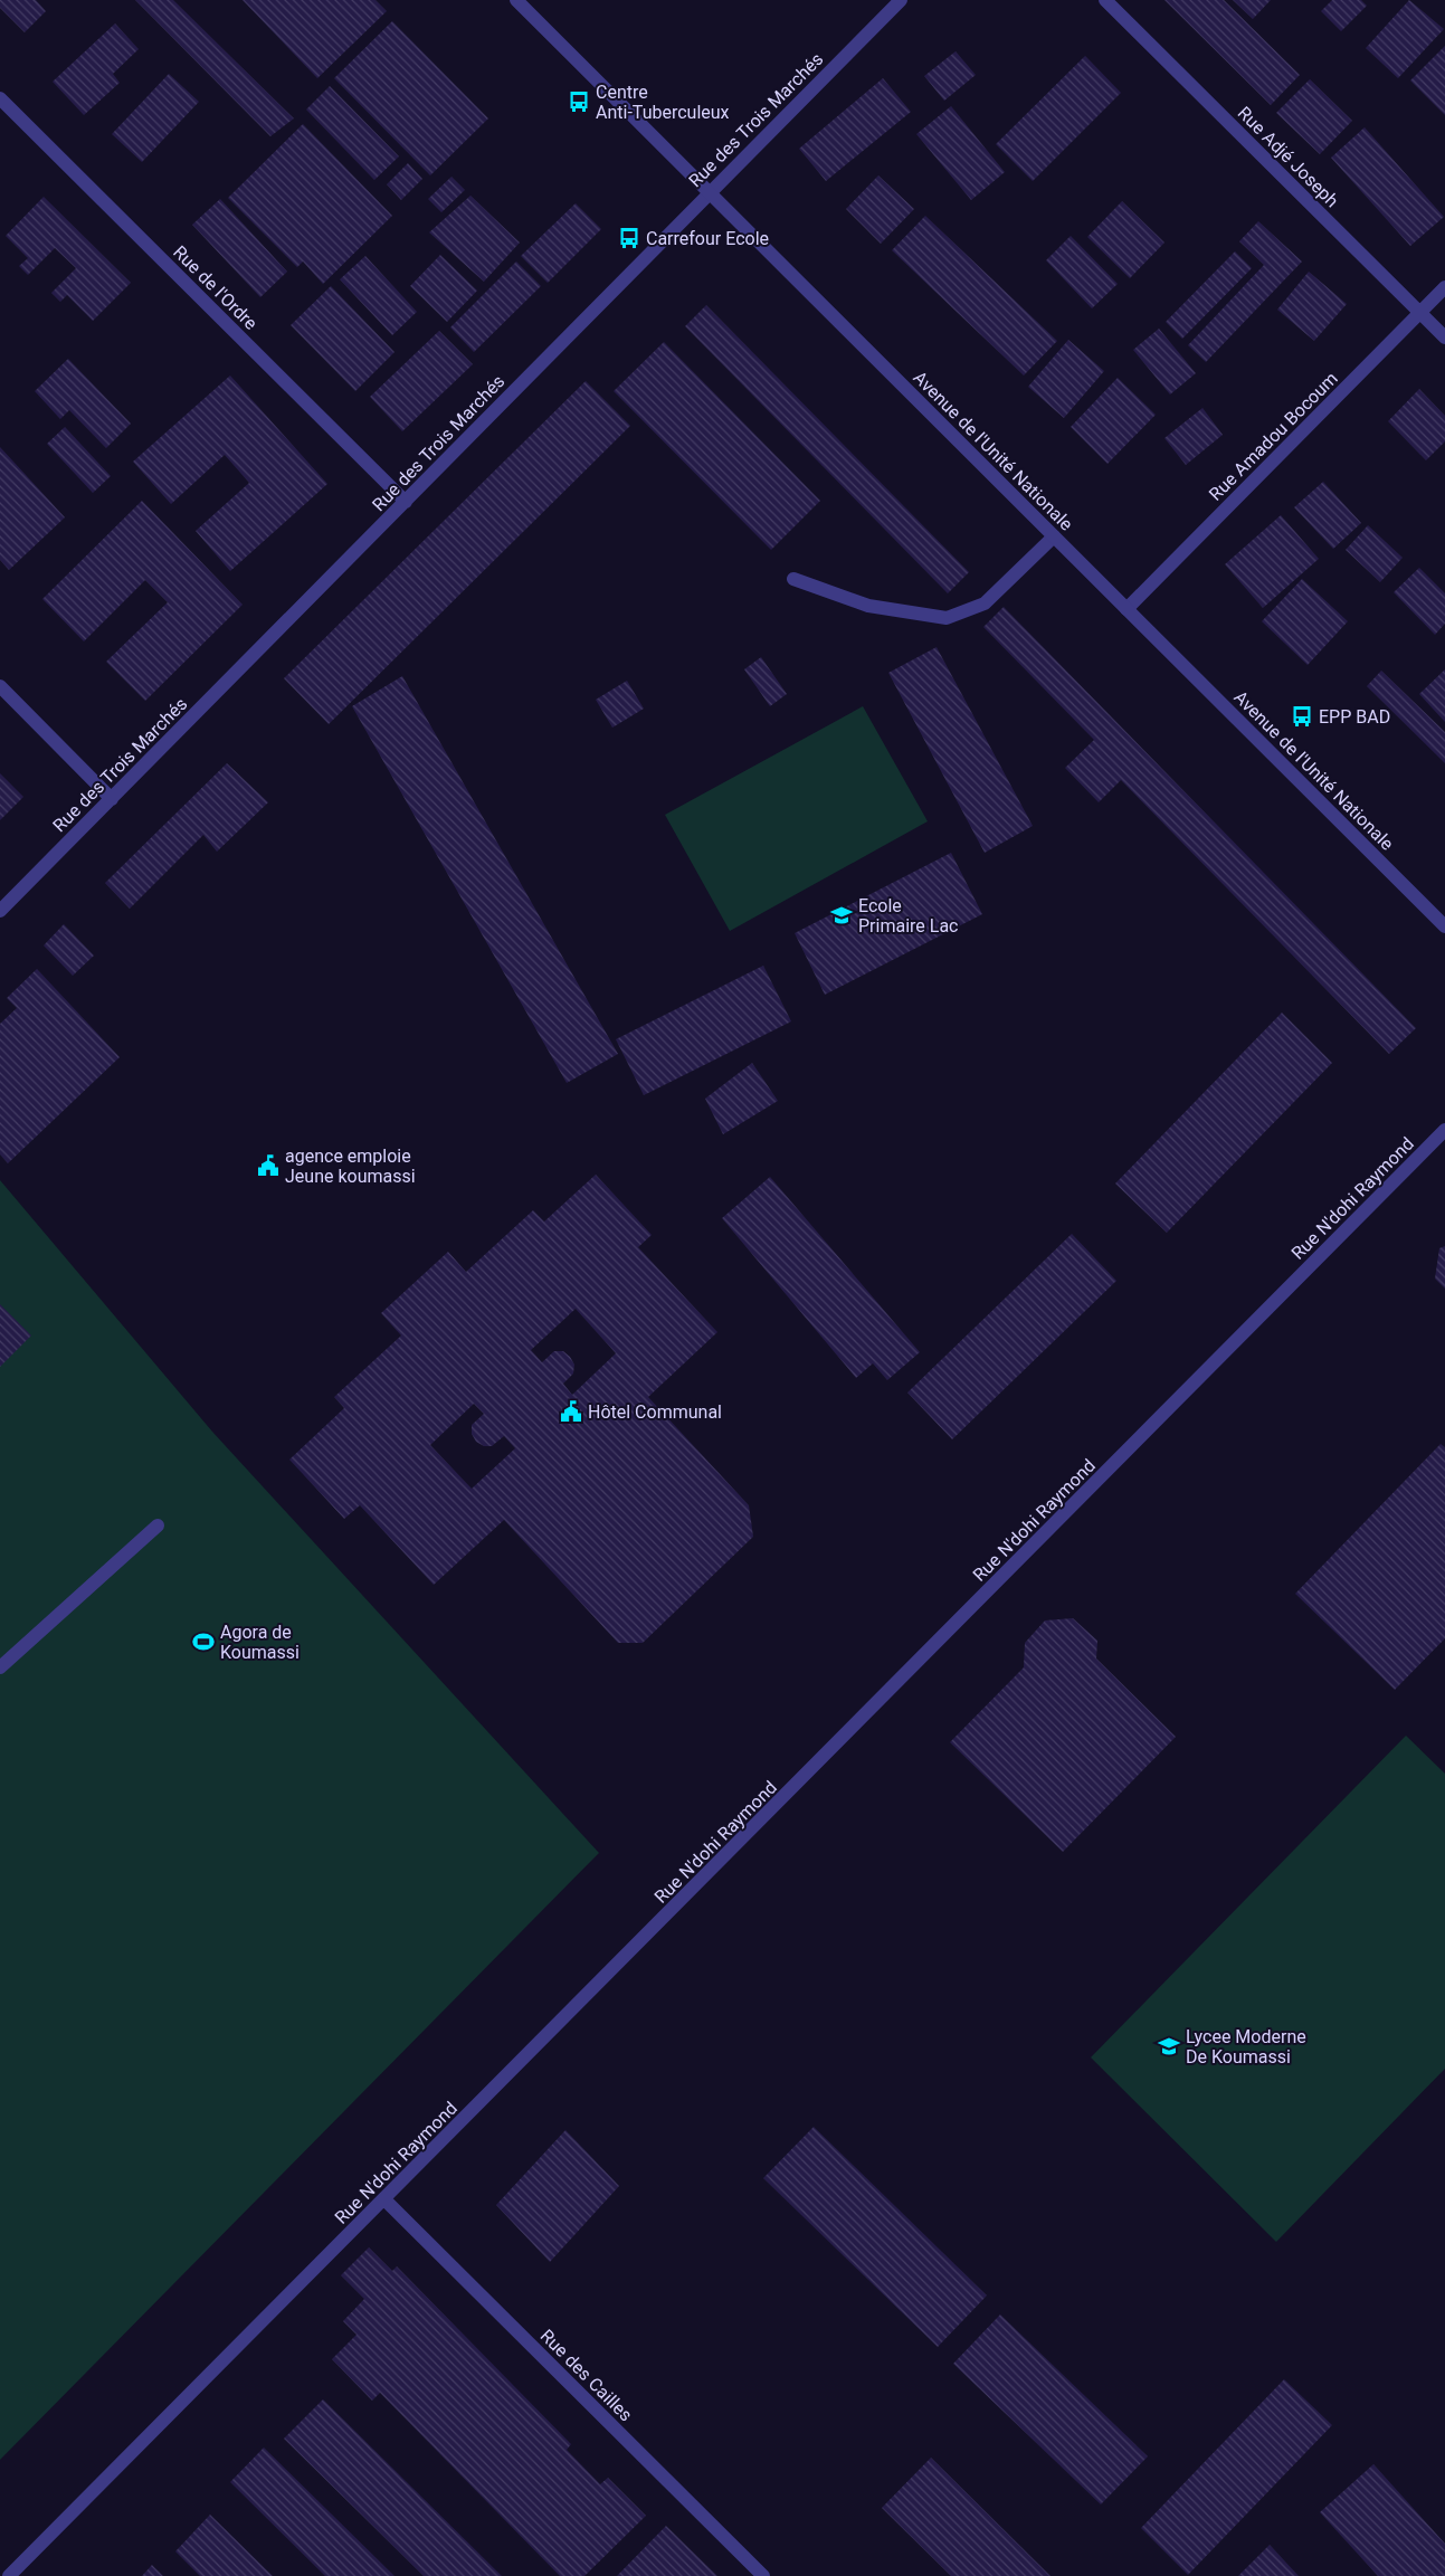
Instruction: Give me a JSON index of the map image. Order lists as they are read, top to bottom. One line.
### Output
{"streets":{"street":["Rue des Trois Marchés","Rue Adjé Joseph","Rue de l'Ordre","Rue Amadou Bocoum","Avenue de l'Unité Nationale","Rue N'dohi Raymond","Rue des Cailles"]},"crossings":[["Rue des Trois Marchés","Rue de l'Ordre"],["Rue des Trois Marchés","Avenue de l'Unité Nationale"],["Rue Adjé Joseph","Rue Amadou Bocoum"],["Rue Amadou Bocoum","Avenue de l'Unité Nationale"],["Rue N'dohi Raymond","Rue des Cailles"]],"places":{"bus stop":["Centre Anti-Tuberculeux","Carrefour Ecole","EPP BAD"],"school or university":["Ecole Primaire Lac","Lycee Moderne De Koumassi"],"public building":["agence emploie Jeune koumassi","Hôtel Communal"],"sports":["Agora de Koumassi"]}}
